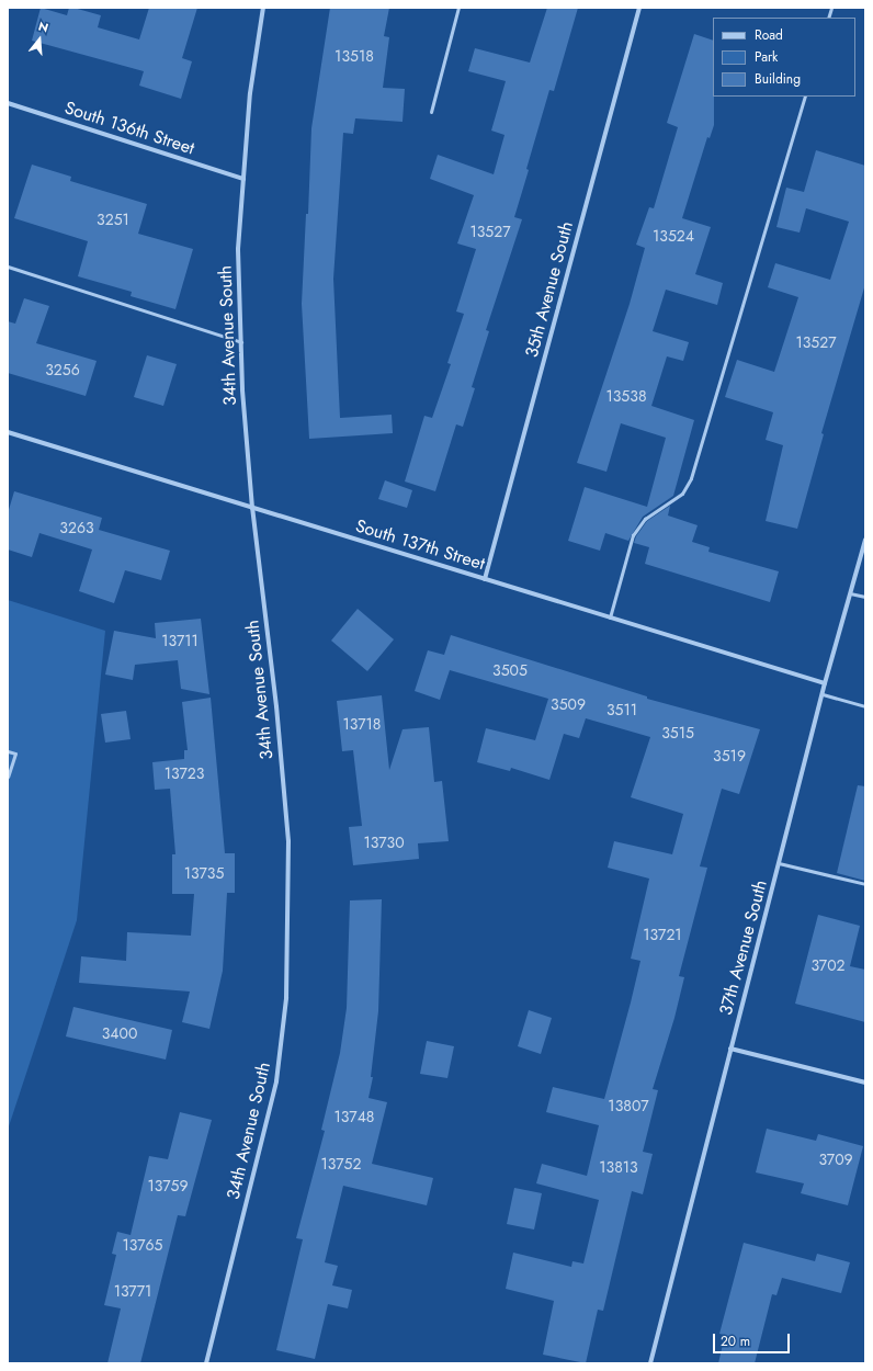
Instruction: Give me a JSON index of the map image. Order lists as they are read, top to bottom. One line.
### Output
{"streets":{"street":["South 136th Street","35th Avenue South","34th Avenue South","South 137th Street","37th Avenue South"]},"crossings":[["South 136th Street","34th Avenue South"],["35th Avenue South","South 137th Street"],["34th Avenue South","South 137th Street"],["South 137th Street","37th Avenue South"]],"house_numbers":["13518","3251","13527","13524","13527","3256","13538","3263","13711","3505","3509","3511","13718","3515","3519","13723","13730","13735","13721","3702","3400","13807","13748","3709","13752","13813","13759","13765","13771"],"legend":["Road","Park","Building"],"scale_bar":"20 m","north":"top"}
